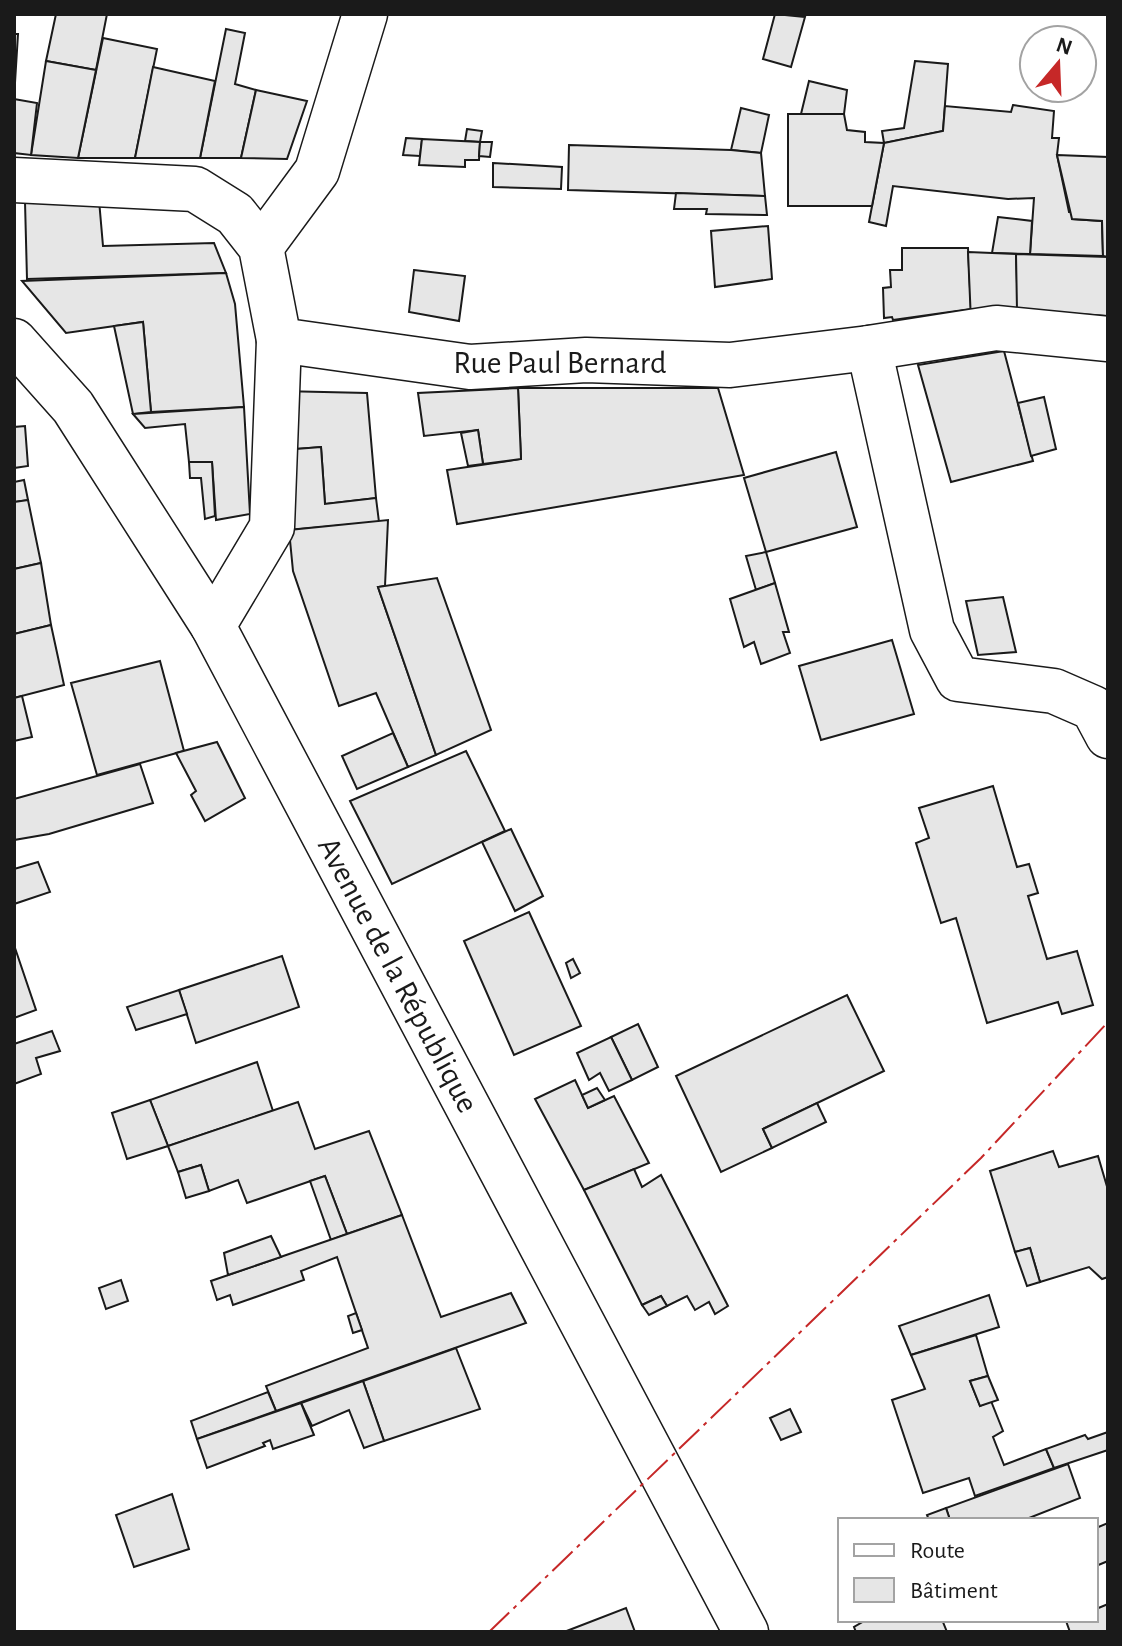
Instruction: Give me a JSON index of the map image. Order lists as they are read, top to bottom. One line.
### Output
{"streets":{"street":["Rue Paul Bernard","Avenue de la République"]},"legend":["Route","Bâtiment"],"north":"top"}
